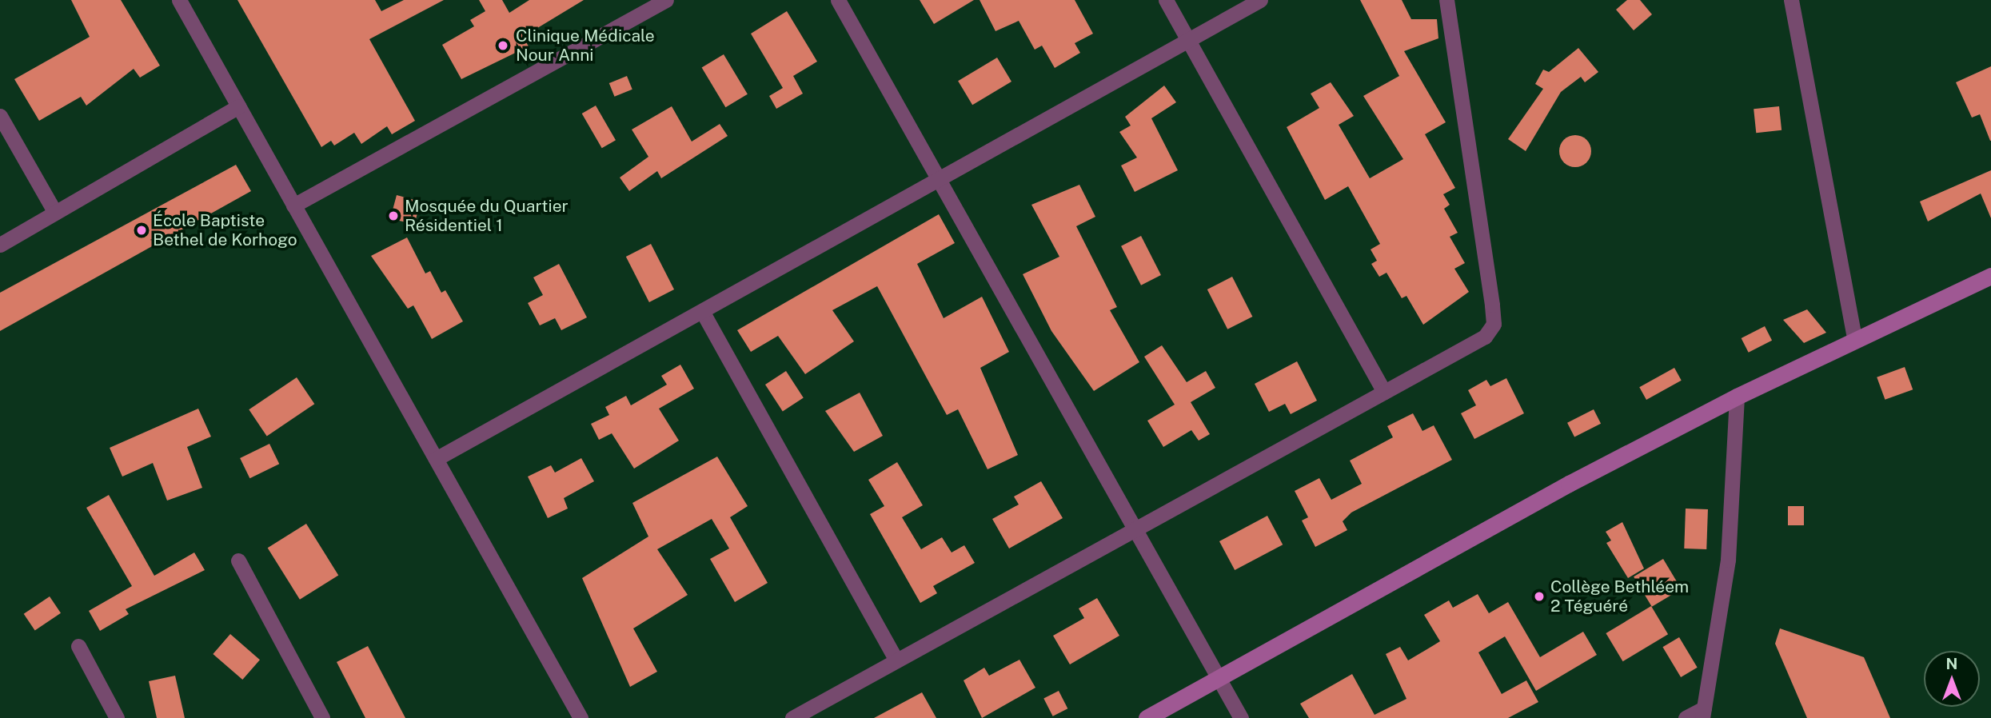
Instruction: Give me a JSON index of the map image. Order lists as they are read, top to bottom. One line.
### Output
{"places":["Clinique Médicale Nour Anni","Mosquée du Quartier Résidentiel 1","École Baptiste Bethel de Korhogo","Collège Bethléem 2 Téguéré"],"north":"top"}
